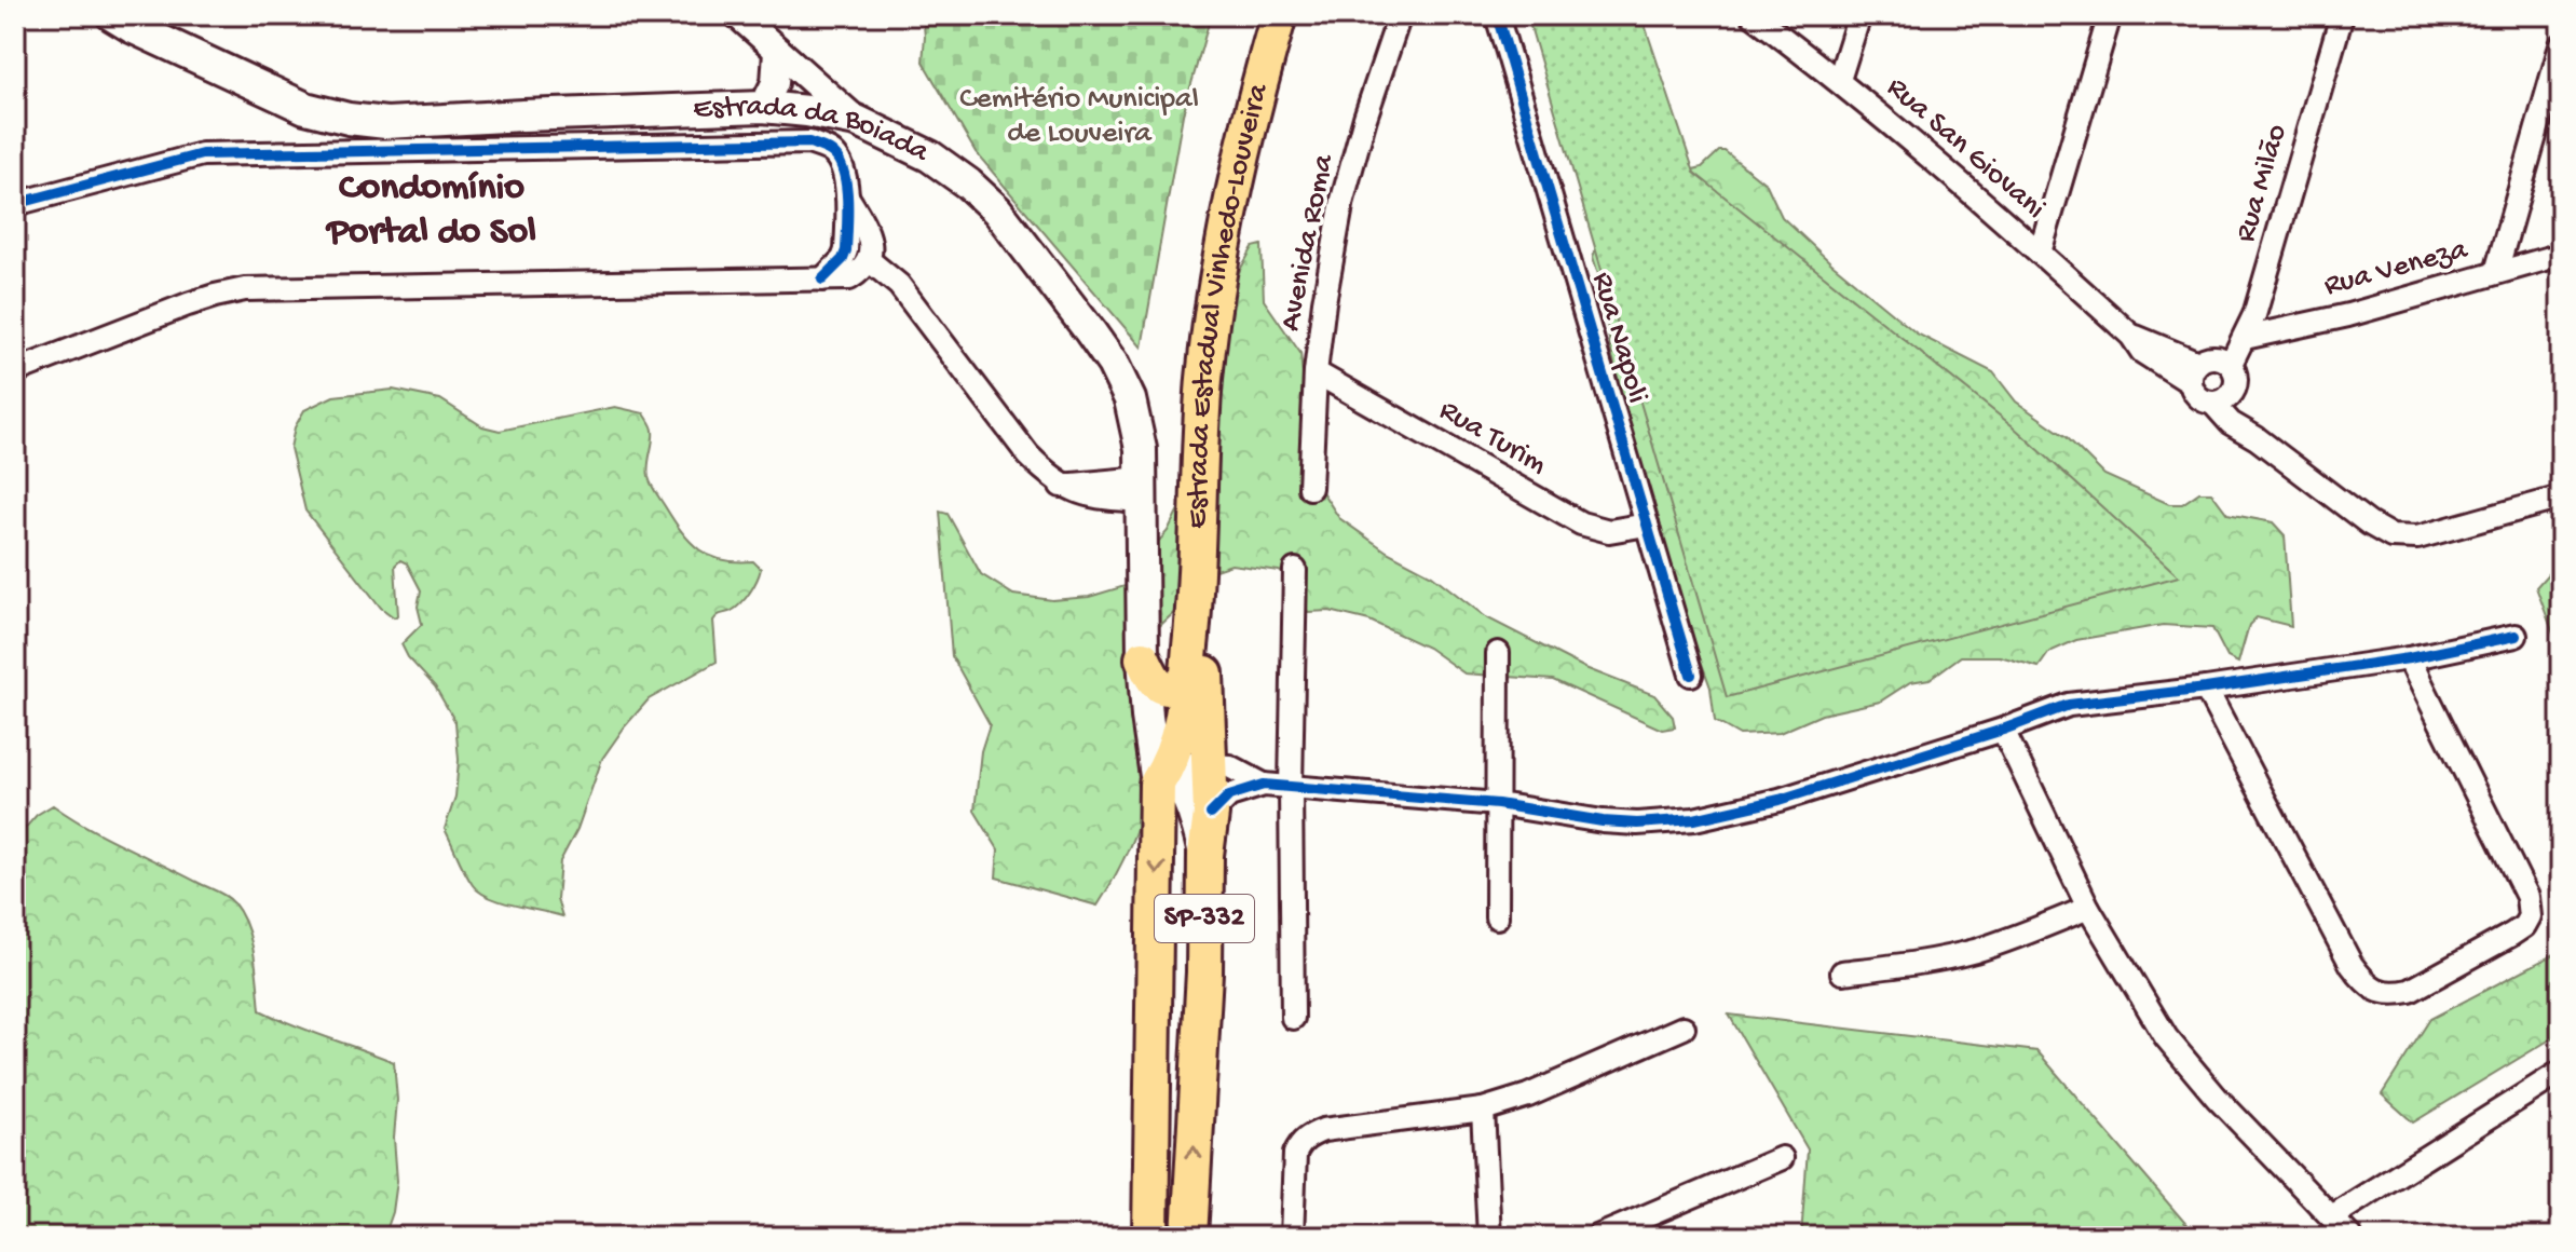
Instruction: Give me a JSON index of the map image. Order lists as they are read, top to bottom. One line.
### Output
{"streets":{"main road":["Estrada da Boiada","Estrada Estadual Vinhedo-Louveira","SP-332"],"street":["Rua San Giovani","Rua Milão","Avenida Roma","Rua Veneza","Rua Napoli","Rua Turim"]},"crossings":[["Estrada da Boiada","SP-332"],["Rua San Giovani","Rua Milão"],["Rua Milão","Rua Veneza"],["Avenida Roma","Rua Turim"],["Estrada Estadual Vinhedo-Louveira","SP-332"],["Rua Napoli","Rua Turim"]],"districts":["Condomínio Portal do Sol"],"parks":["Cemitério Municipal de Louveira"]}
